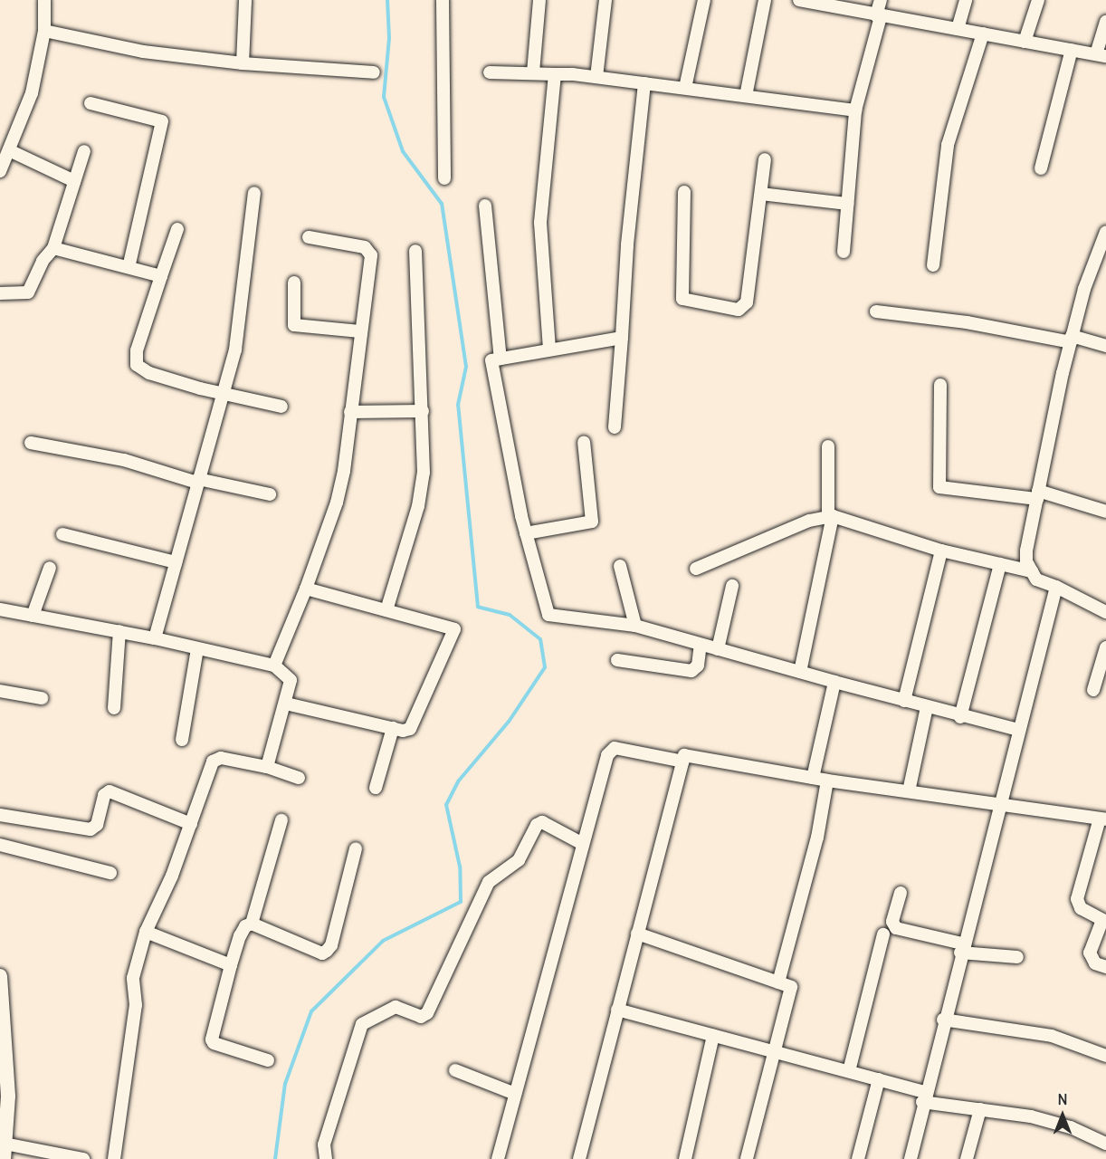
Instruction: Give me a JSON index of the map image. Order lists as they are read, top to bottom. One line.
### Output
{"north":"top"}
